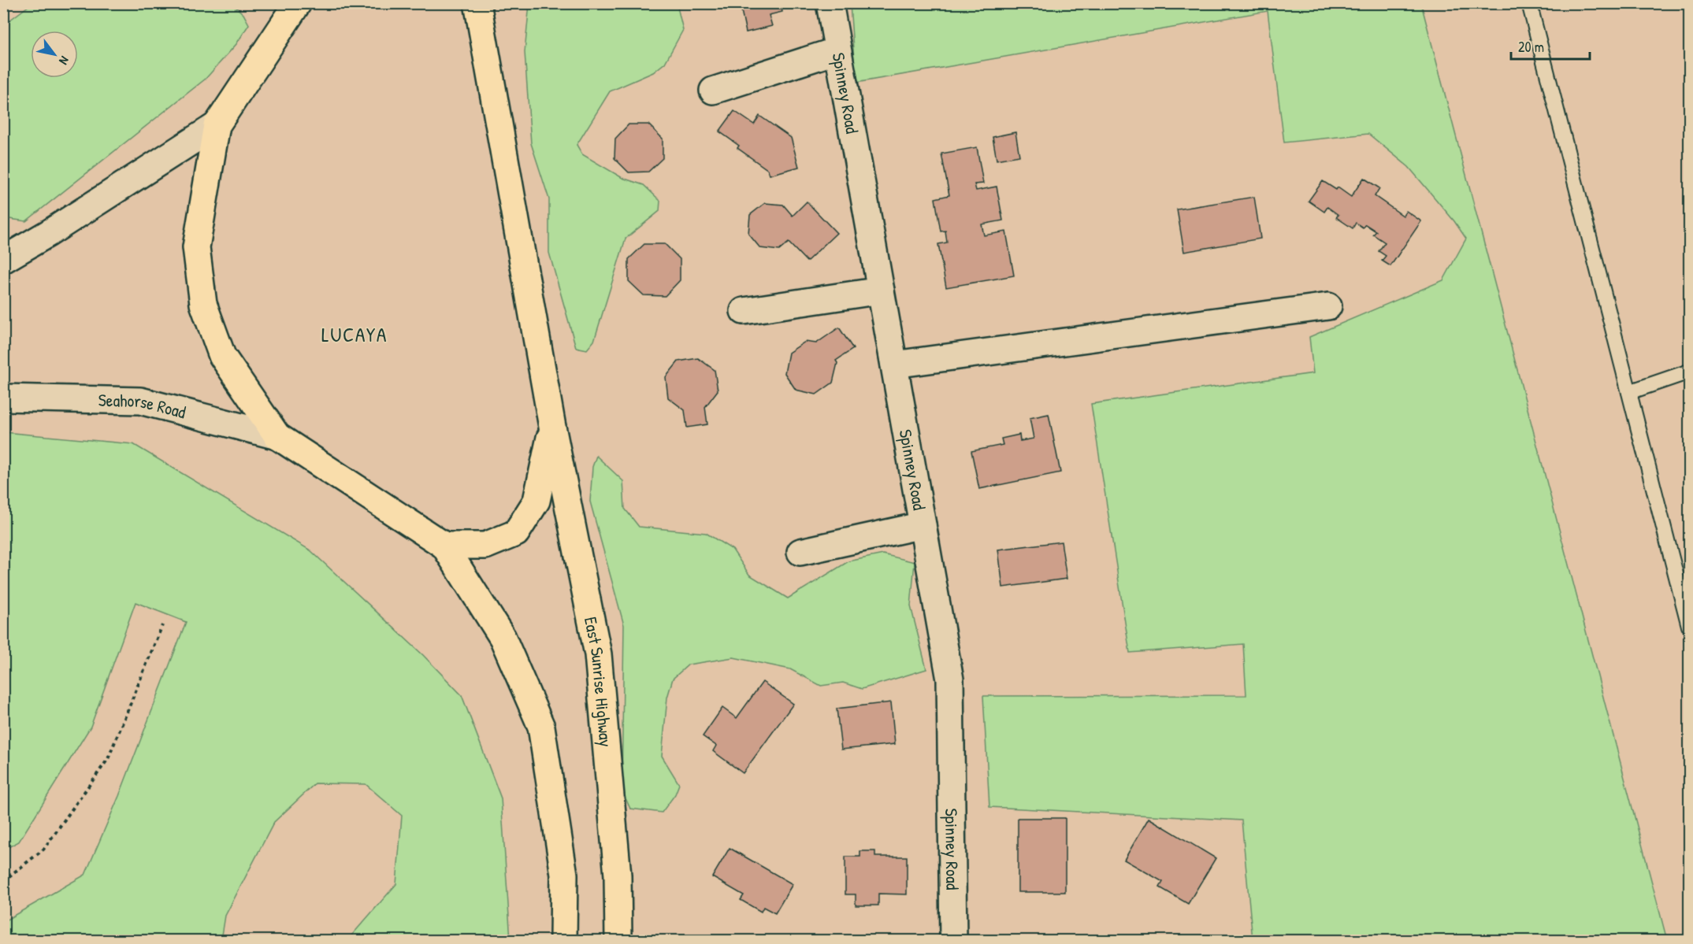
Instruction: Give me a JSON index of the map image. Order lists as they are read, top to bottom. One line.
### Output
{"streets":{"main road":["East Sunrise Highway"],"street":["Spinney Road","Seahorse Road"]},"districts":["LUCAYA"],"scale_bar":"20 m","north":"bottom right"}
